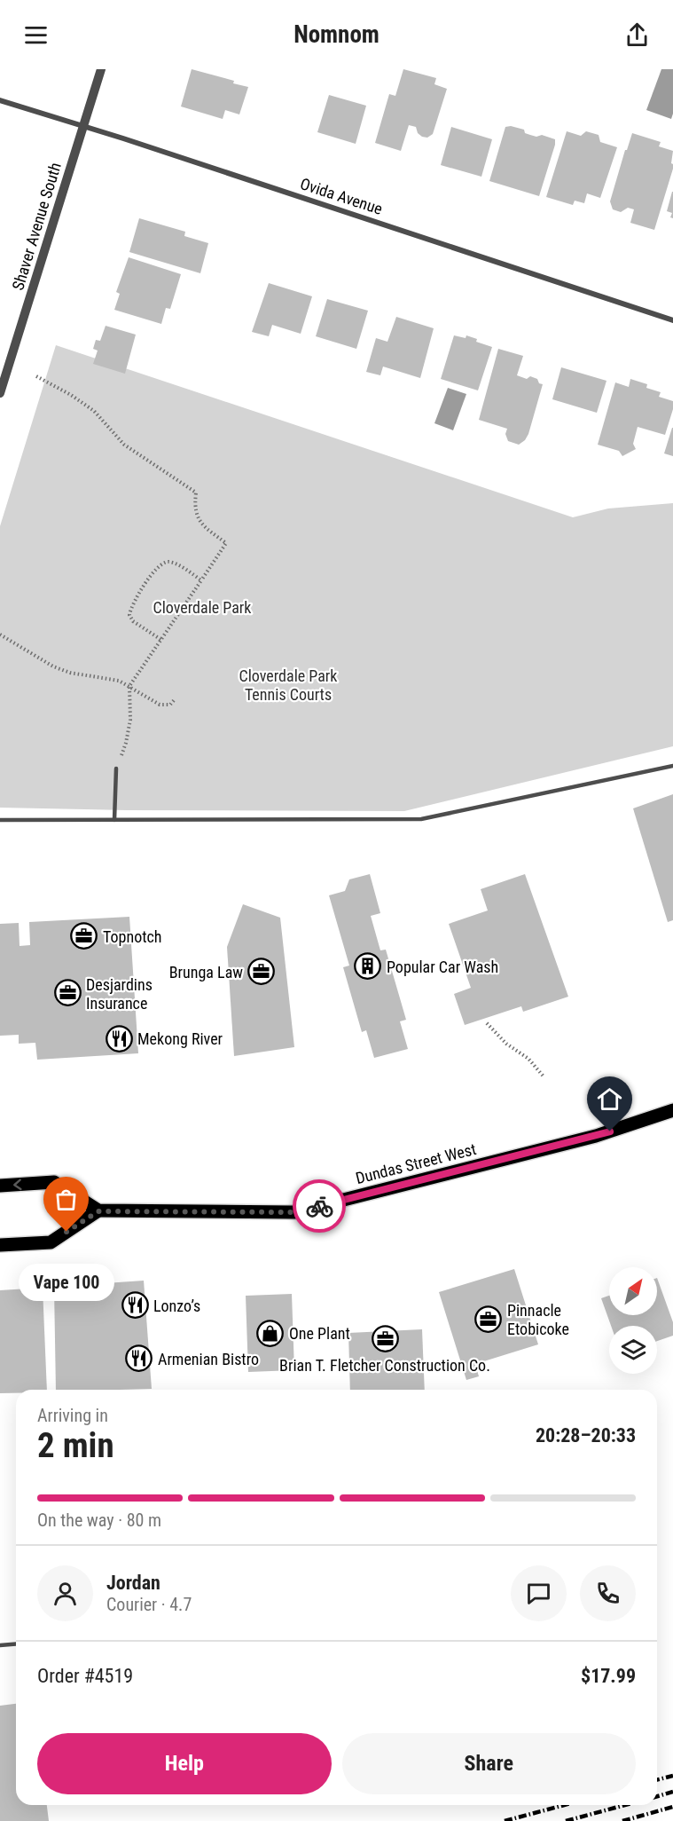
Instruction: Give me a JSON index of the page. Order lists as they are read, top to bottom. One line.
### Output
{"streets":{"main road":["Dundas Street West"],"street":["Ovida Avenue","Shaver Avenue South"]},"crossings":[["Ovida Avenue","Shaver Avenue South"]],"parks":["Cloverdale Park","Cloverdale Park Tennis Courts"],"places":{"office":["Topnotch","Brunga Law","Desjardins Insurance","Pinnacle Etobicoke","Brian T. Fletcher Construction Co."],"building":["Popular Car Wash"],"restaurant":["Mekong River","Lonzo’s","Armenian Bistro"],"other":["Vape 100"],"shop":["One Plant"]},"north":"top right","page":{"header":"Nomnom","bubble":"Vape 100","heading":["2 min","Arriving in","20:28–20:33"],"panel":["Jordan","Courier · 4.7","Order #4519","$17.99"],"bar":"On the way · 80 m","buttons":["Help","Share"]}}
